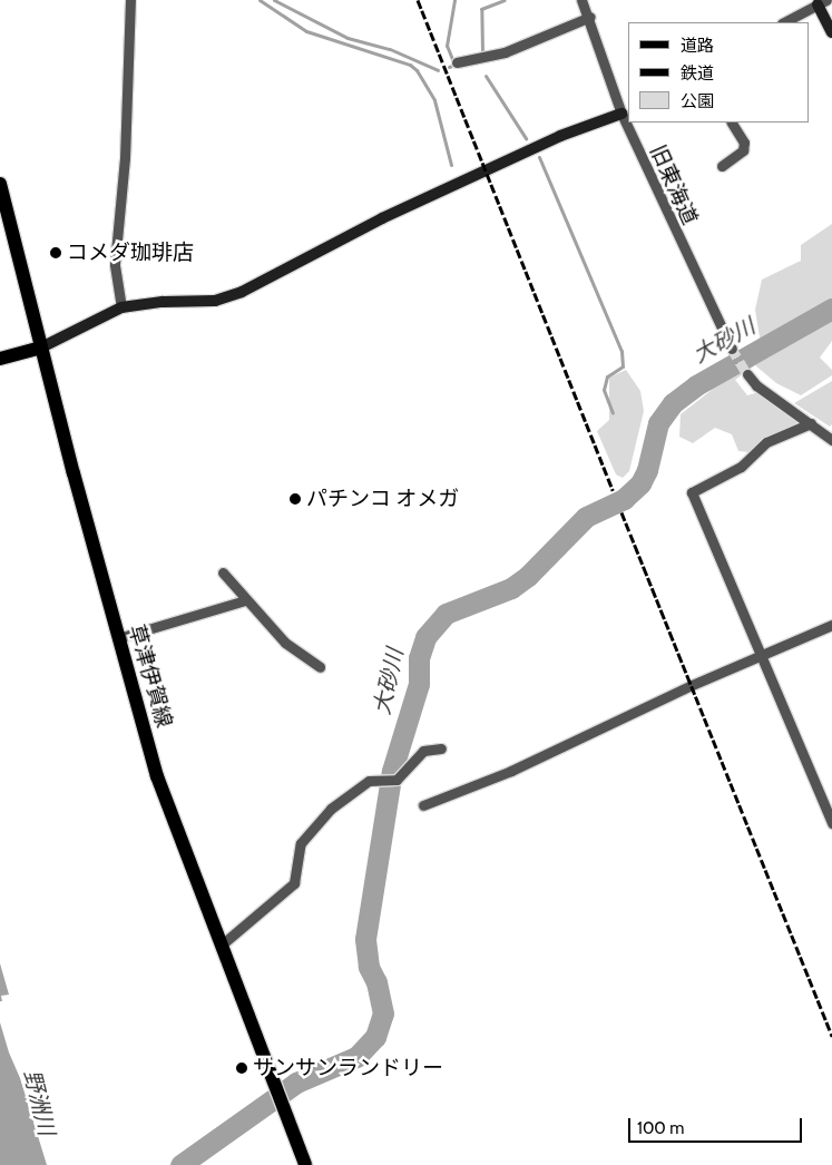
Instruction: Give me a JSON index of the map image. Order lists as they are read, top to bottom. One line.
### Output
{"streets":{"main road":["草津伊賀線"],"street":["旧東海道"]},"water":["大砂川","野洲川"],"places":["コメダ珈琲店","パチンコ オメガ","サンサンランドリー"],"legend":["道路","鉄道","公園"],"scale_bar":"100 m"}
